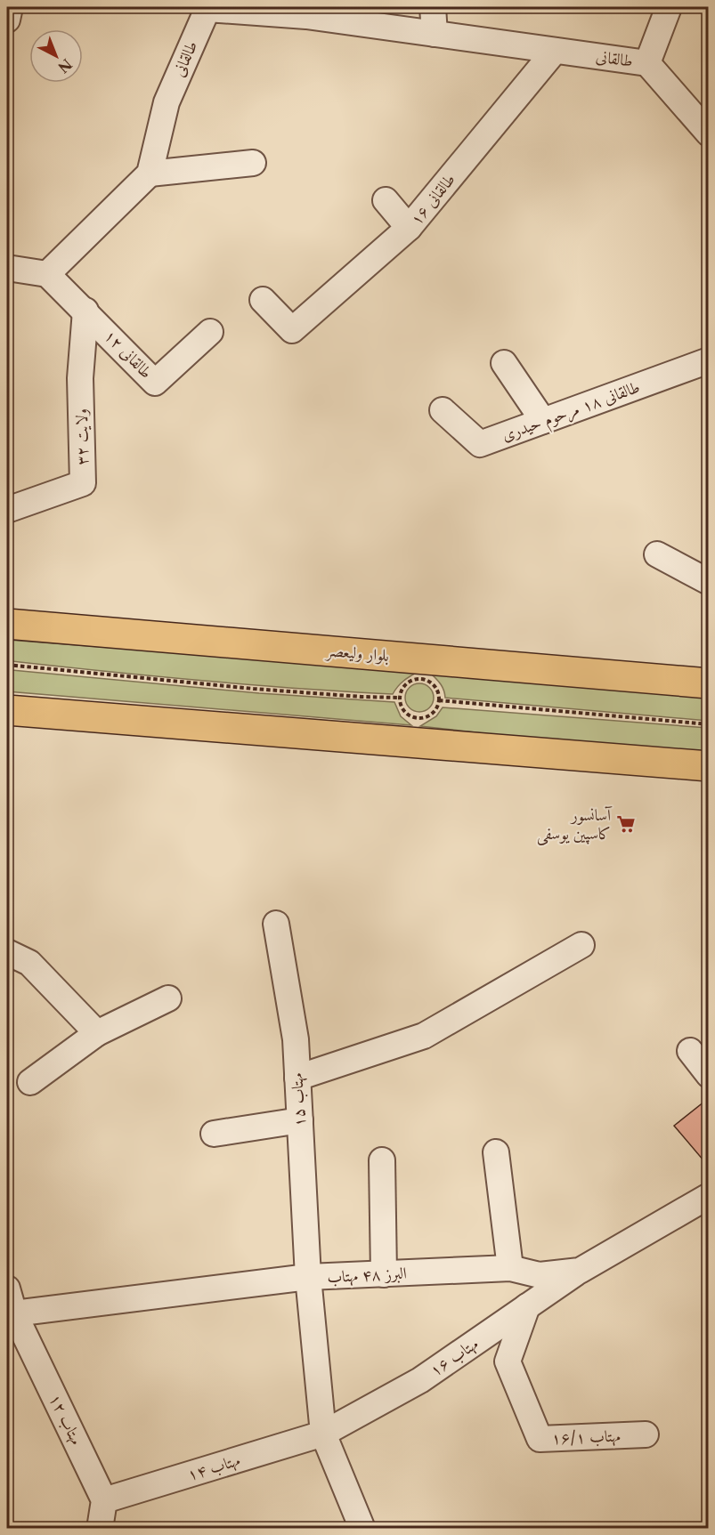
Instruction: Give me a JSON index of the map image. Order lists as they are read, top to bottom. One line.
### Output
{"streets":{"main road":["بلوار ولیعصر"],"street":["طالقانی","طالقانی ۱۶","طالقانی ۱۲","طالقانی ۱۸ مرحوم حیدری","ولایت ۳۲","مهتاب ۱۵","البرز ۴۸ مهتاب","مهتاب ۱۶","مهتاب ۱۲","مهتاب ۱۶/۱","مهتاب ۱۴"]},"crossings":[["طالقانی","طالقانی ۱۶"],["طالقانی ۱۲","ولایت ۳۲"],["مهتاب ۱۵","البرز ۴۸ مهتاب"],["البرز ۴۸ مهتاب","مهتاب ۱۶"],["البرز ۴۸ مهتاب","مهتاب ۱۲"],["مهتاب ۱۶","مهتاب ۱۶/۱"],["مهتاب ۱۶","مهتاب ۱۴"],["مهتاب ۱۲","مهتاب ۱۴"]],"places":{"supermarket":["آسانسور کاسپین یوسفی"]},"north":"bottom right"}
